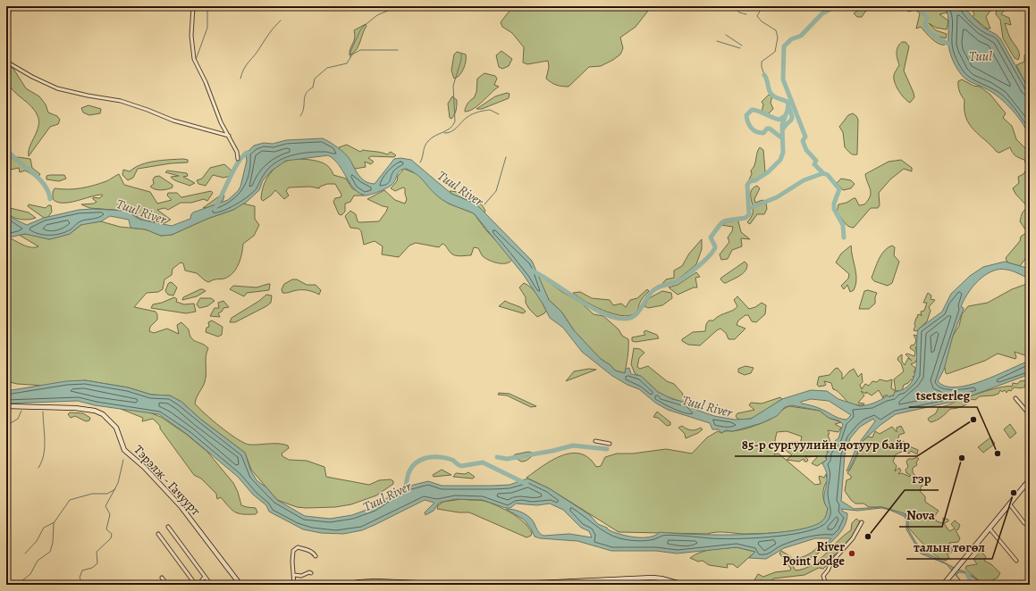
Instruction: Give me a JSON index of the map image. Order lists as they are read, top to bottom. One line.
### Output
{"streets":{"main road":["Тэрэлж - Гачуурт"]},"water":["Tuul","Tuul River"],"places":["85-р сургуулийн дотуур байр","tsetserleg","Nova","талын төгөл","гэр","River Point Lodge"]}
